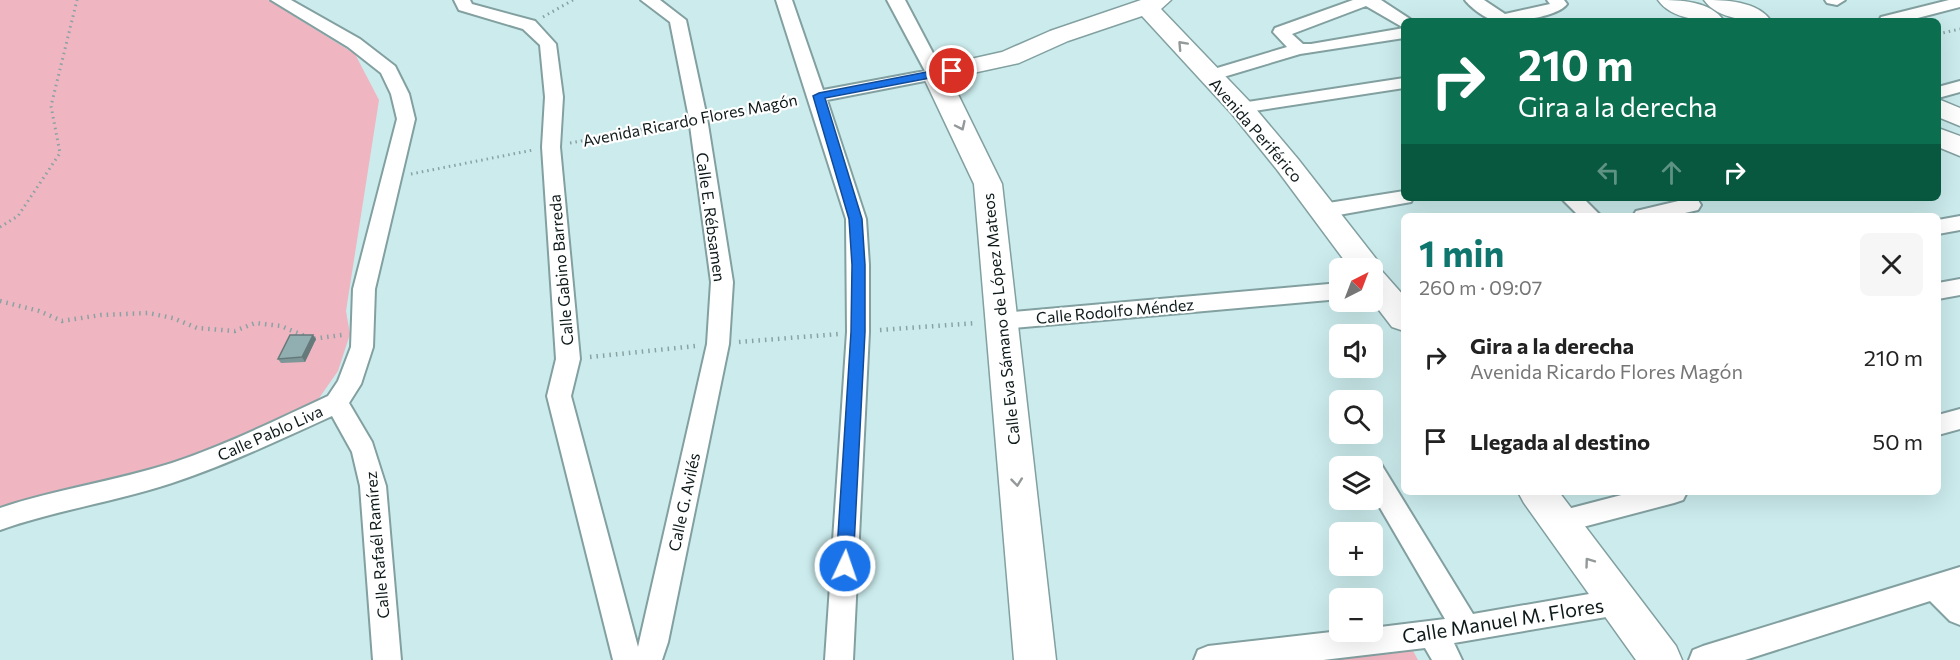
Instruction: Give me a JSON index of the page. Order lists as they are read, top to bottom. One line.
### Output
{"streets":{"street":["Avenida Ricardo Flores Magón","Avenida Periférico","Calle E. Rébsamen","Calle Gabino Barreda","Calle Rodolfo Méndez","Calle Eva Sámano de López Mateos","Calle Pablo Liva","Calle G. Avilés","Calle Rafaél Ramírez","Calle Manuel M. Flores"]},"crossings":[["Avenida Ricardo Flores Magón","Avenida Periférico"],["Avenida Ricardo Flores Magón","Calle E. Rébsamen"],["Avenida Ricardo Flores Magón","Calle Gabino Barreda"],["Avenida Ricardo Flores Magón","Calle Eva Sámano de López Mateos"],["Avenida Ricardo Flores Magón","Calle Pablo Liva"],["Calle E. Rébsamen","Calle G. Avilés"],["Calle Rodolfo Méndez","Calle Eva Sámano de López Mateos"],["Calle Pablo Liva","Calle Rafaél Ramírez"]],"north":"top right","page":{"turn":["210 m","Gira a la derecha"],"heading":["1 min","260 m · 09:07"],"map_buttons":["+","−"],"list":[{"name":"Gira a la derecha","note":"Avenida Ricardo Flores Magón","value":"210 m"},{"name":"Llegada al destino","value":"50 m"}]}}
